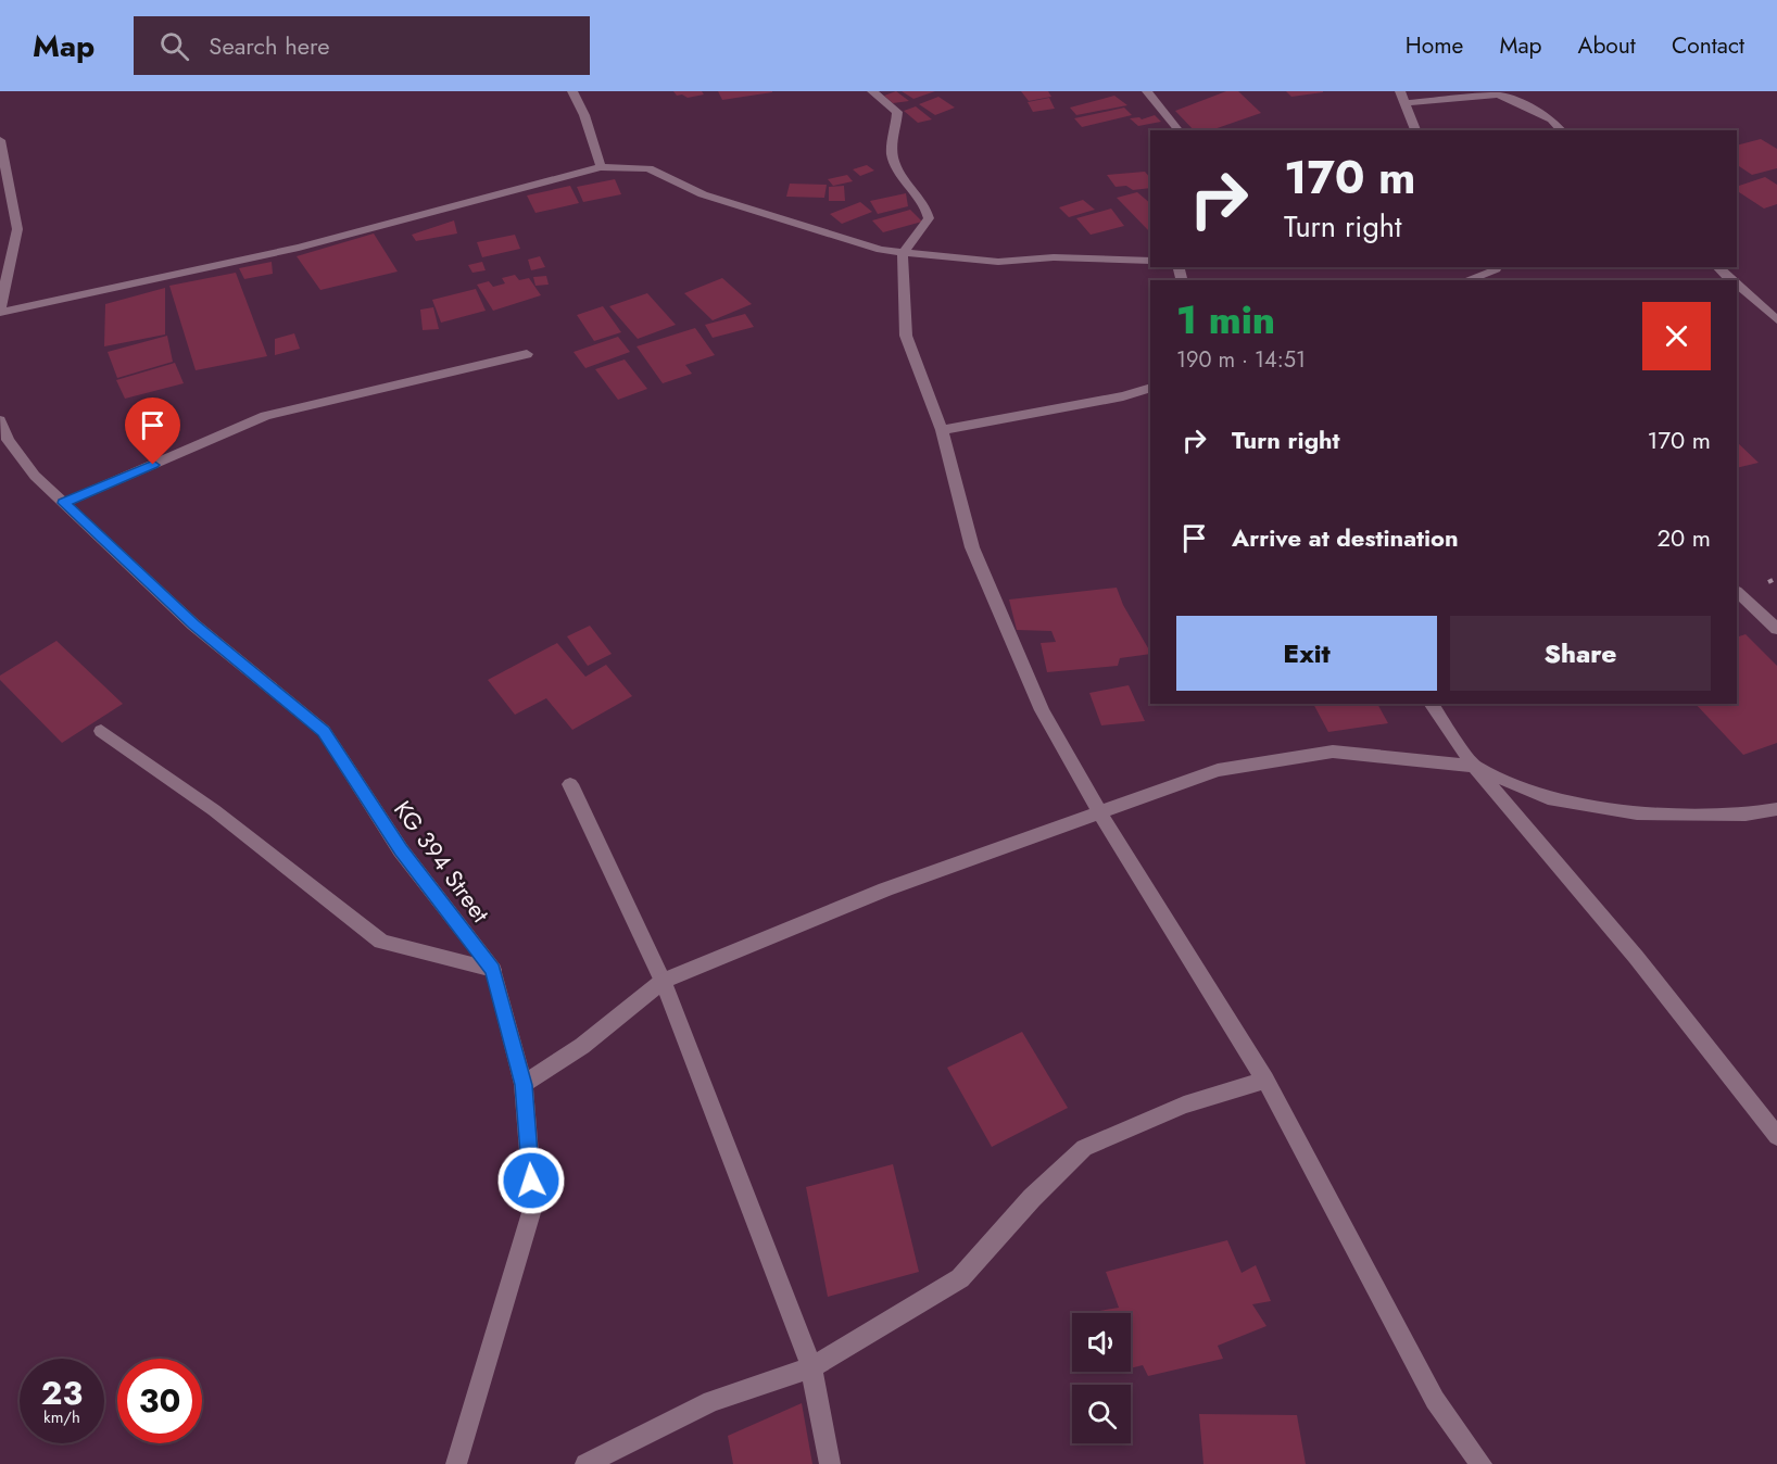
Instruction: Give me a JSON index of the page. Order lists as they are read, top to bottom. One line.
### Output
{"streets":{"street":["KG 394 Street"]},"page":{"header":"Map","search":"Search here","nav":["Home","Map","About","Contact"],"turn":["170 m","Turn right"],"heading":["1 min","190 m · 14:51"],"list":[{"name":"Turn right","value":"170 m"},{"name":"Arrive at destination","value":"20 m"}],"buttons":["Exit","Share"],"speed":"23 km/h","limit":"30"}}
